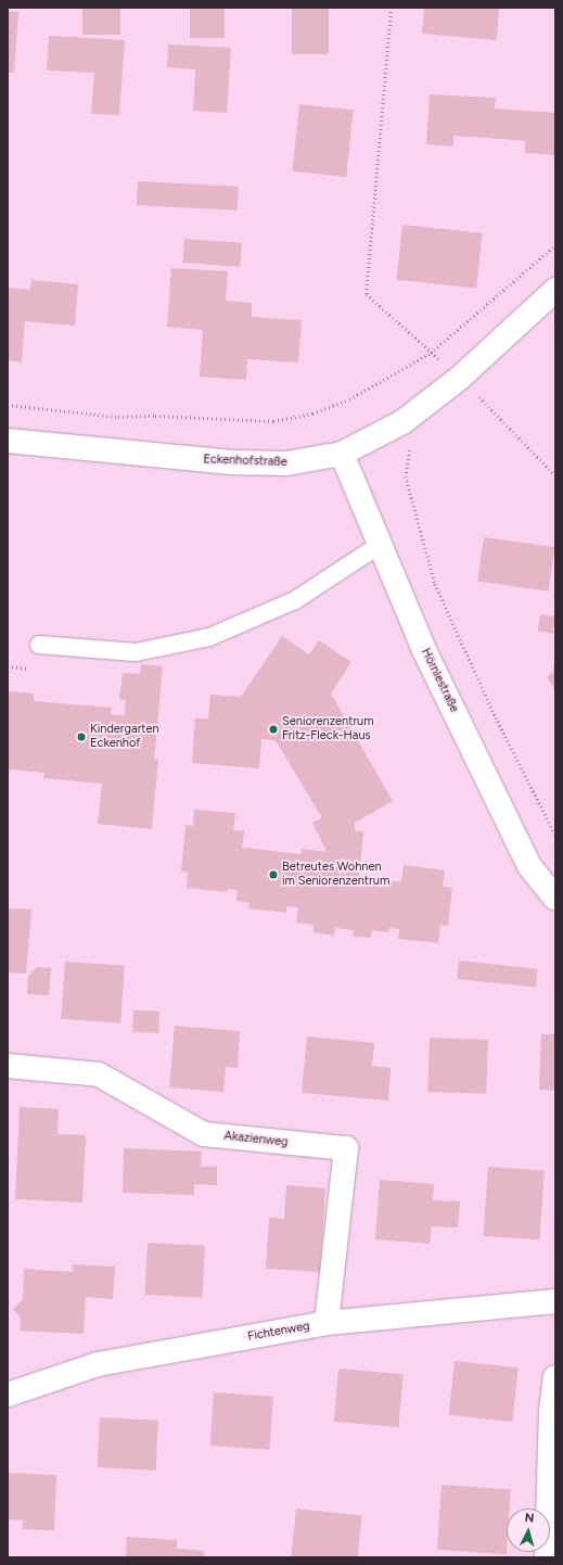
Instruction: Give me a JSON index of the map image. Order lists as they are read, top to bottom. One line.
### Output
{"streets":{"street":["Eckenhofstraße","Hörnlestraße","Akazienweg","Fichtenweg"]},"crossings":[["Eckenhofstraße","Hörnlestraße"],["Akazienweg","Fichtenweg"]],"places":["Seniorenzentrum Fritz-Fleck-Haus","Kindergarten Eckenhof","Betreutes Wohnen im Seniorenzentrum"],"north":"top"}
